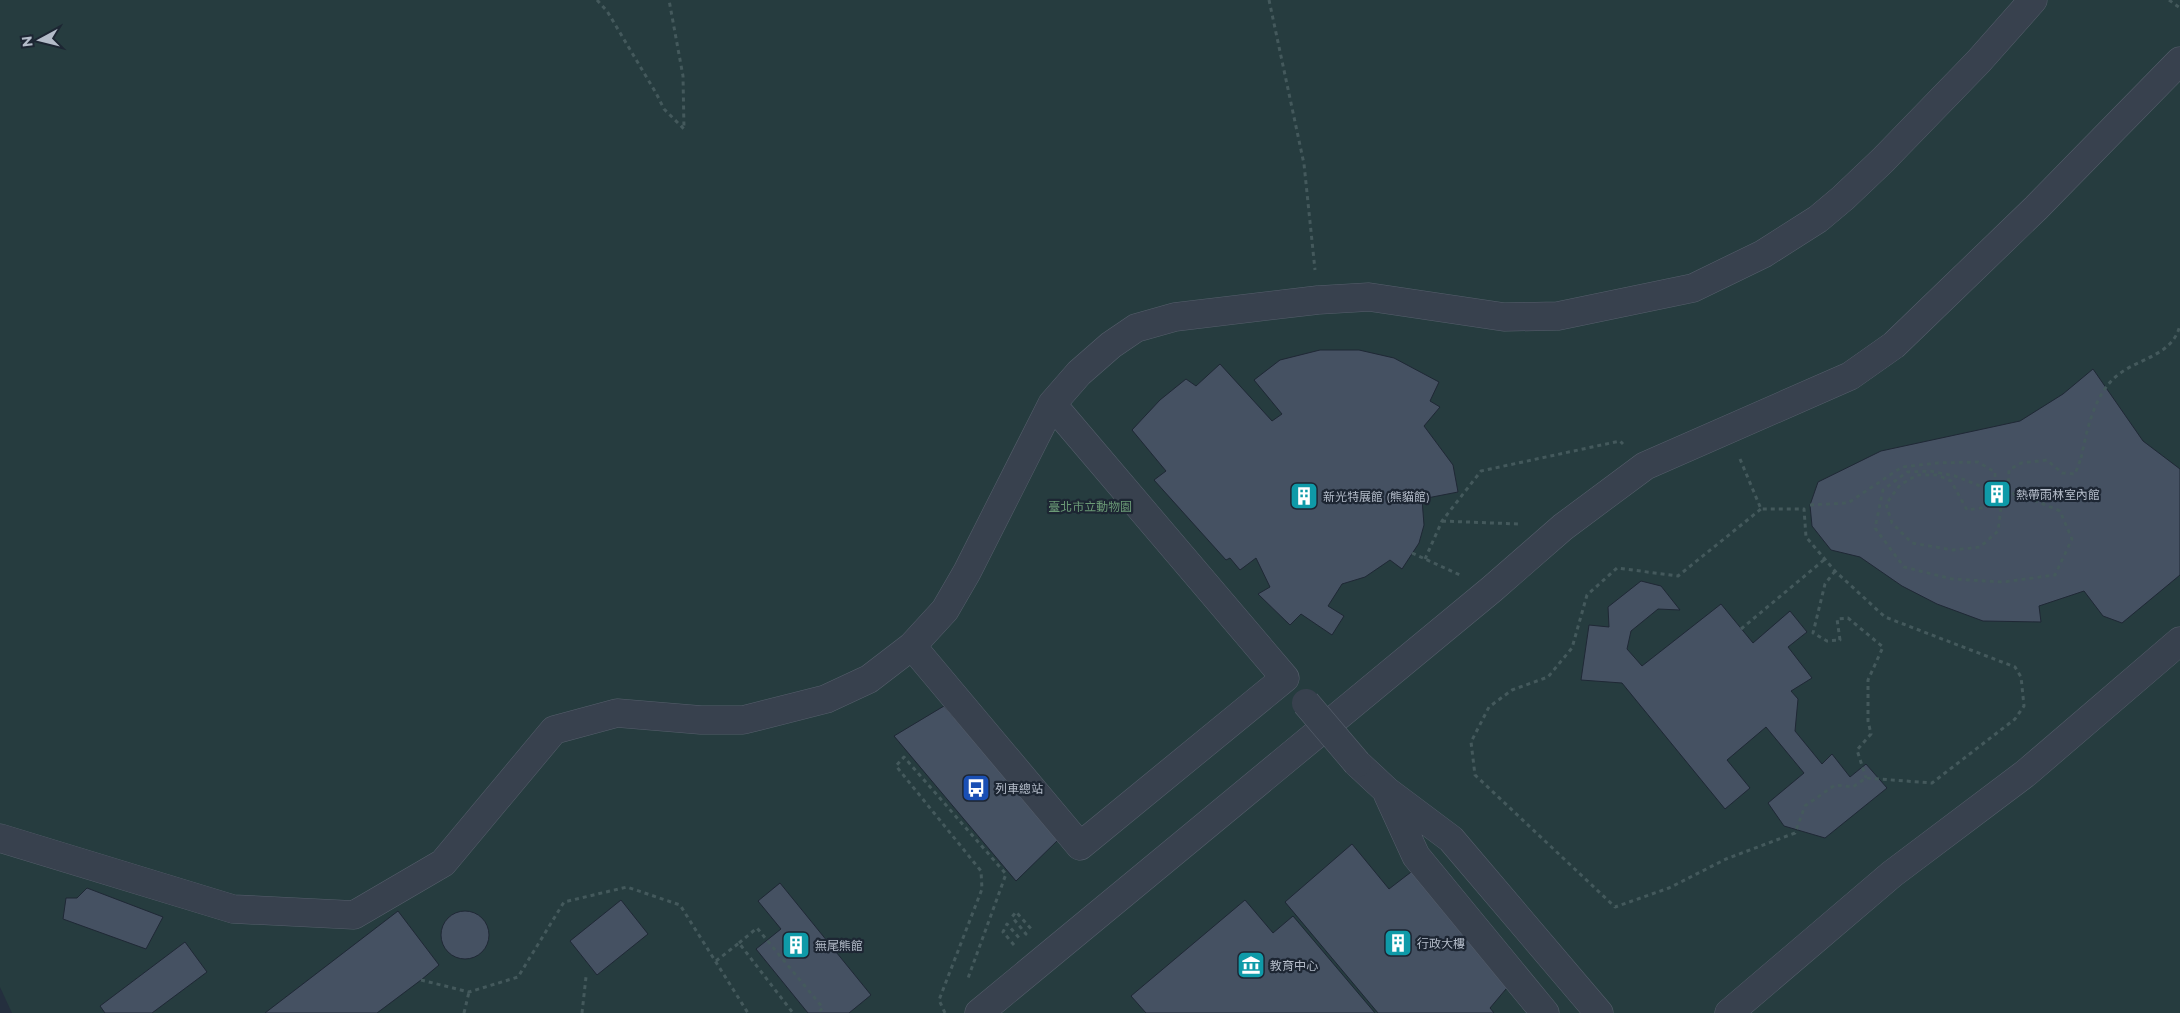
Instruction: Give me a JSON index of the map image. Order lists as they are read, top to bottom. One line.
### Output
{"parks":["臺北市立動物園"],"places":{"building":["熱帶雨林室內館","新光特展館 (熊貓館)","行政大樓","無尾熊館"],"bus stop":["列車總站"],"museum":["教育中心"]},"north":"left"}
